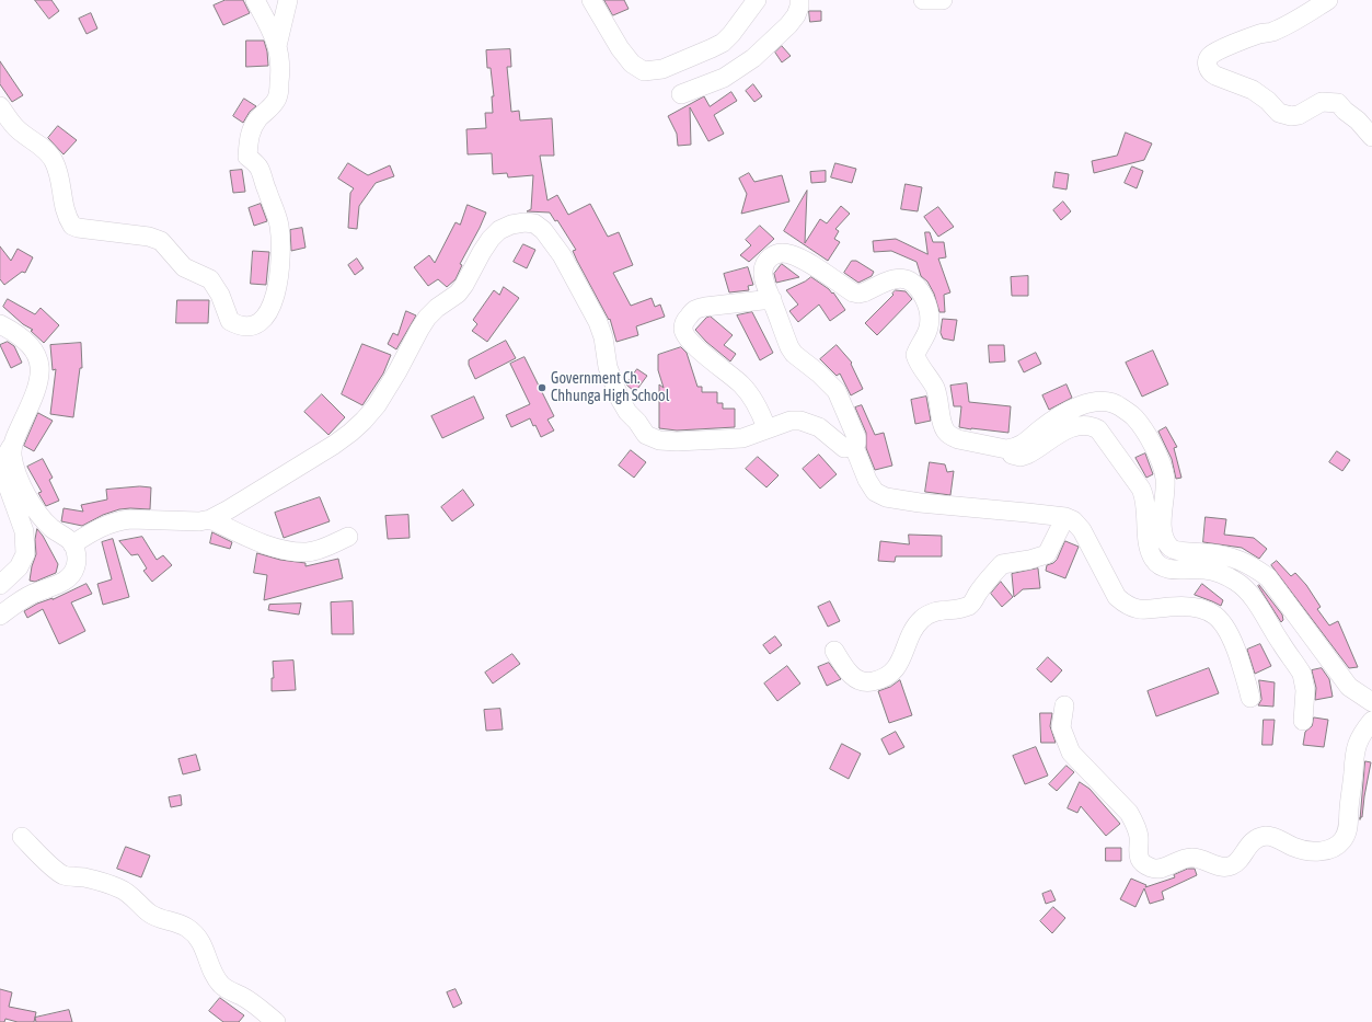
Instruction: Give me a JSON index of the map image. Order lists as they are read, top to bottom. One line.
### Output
{"places":["Government Ch. Chhunga High School"]}
